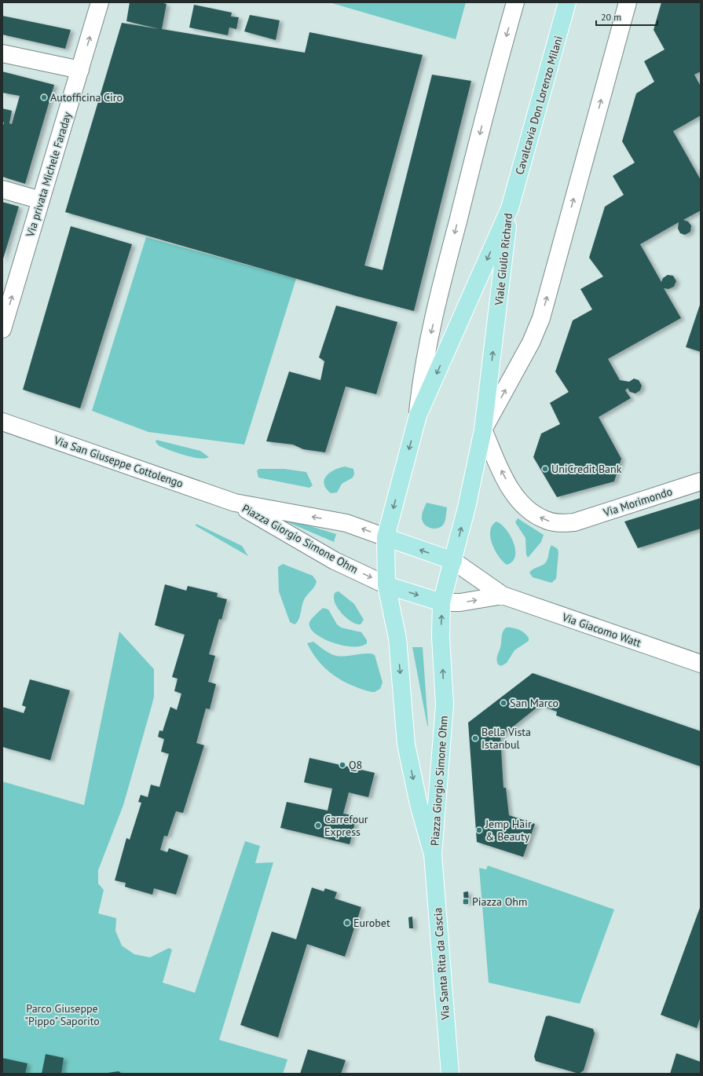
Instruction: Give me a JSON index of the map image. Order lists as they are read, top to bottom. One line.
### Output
{"streets":{"main road":["Cavalcavia Don Lorenzo Milani","Viale Giulio Richard","Piazza Giorgio Simone Ohm","Via Santa Rita da Cascia"],"street":["Via privata Michele Faraday","Via San Giuseppe Cottolengo","Via Morimondo","Via Giacomo Watt"]},"crossings":[["Cavalcavia Don Lorenzo Milani","Viale Giulio Richard"],["Viale Giulio Richard","Via Morimondo"],["Viale Giulio Richard","Piazza Giorgio Simone Ohm"],["Via San Giuseppe Cottolengo","Piazza Giorgio Simone Ohm"],["Via Morimondo","Piazza Giorgio Simone Ohm"],["Piazza Giorgio Simone Ohm","Via Giacomo Watt"],["Piazza Giorgio Simone Ohm","Via Santa Rita da Cascia"]],"one_way":["Via privata Michele Faraday","Via Morimondo"],"parks":["Parco Giuseppe \"Pippo\" Saporito"],"places":{"other":["Autofficina Ciro","UniCredit Bank","San Marco","Bella Vista Istanbul","Q8","Carrefour Express","Jemp Hair & Beauty","Eurobet"],"transit":["Piazza Ohm"]},"scale_bar":"20 m"}
